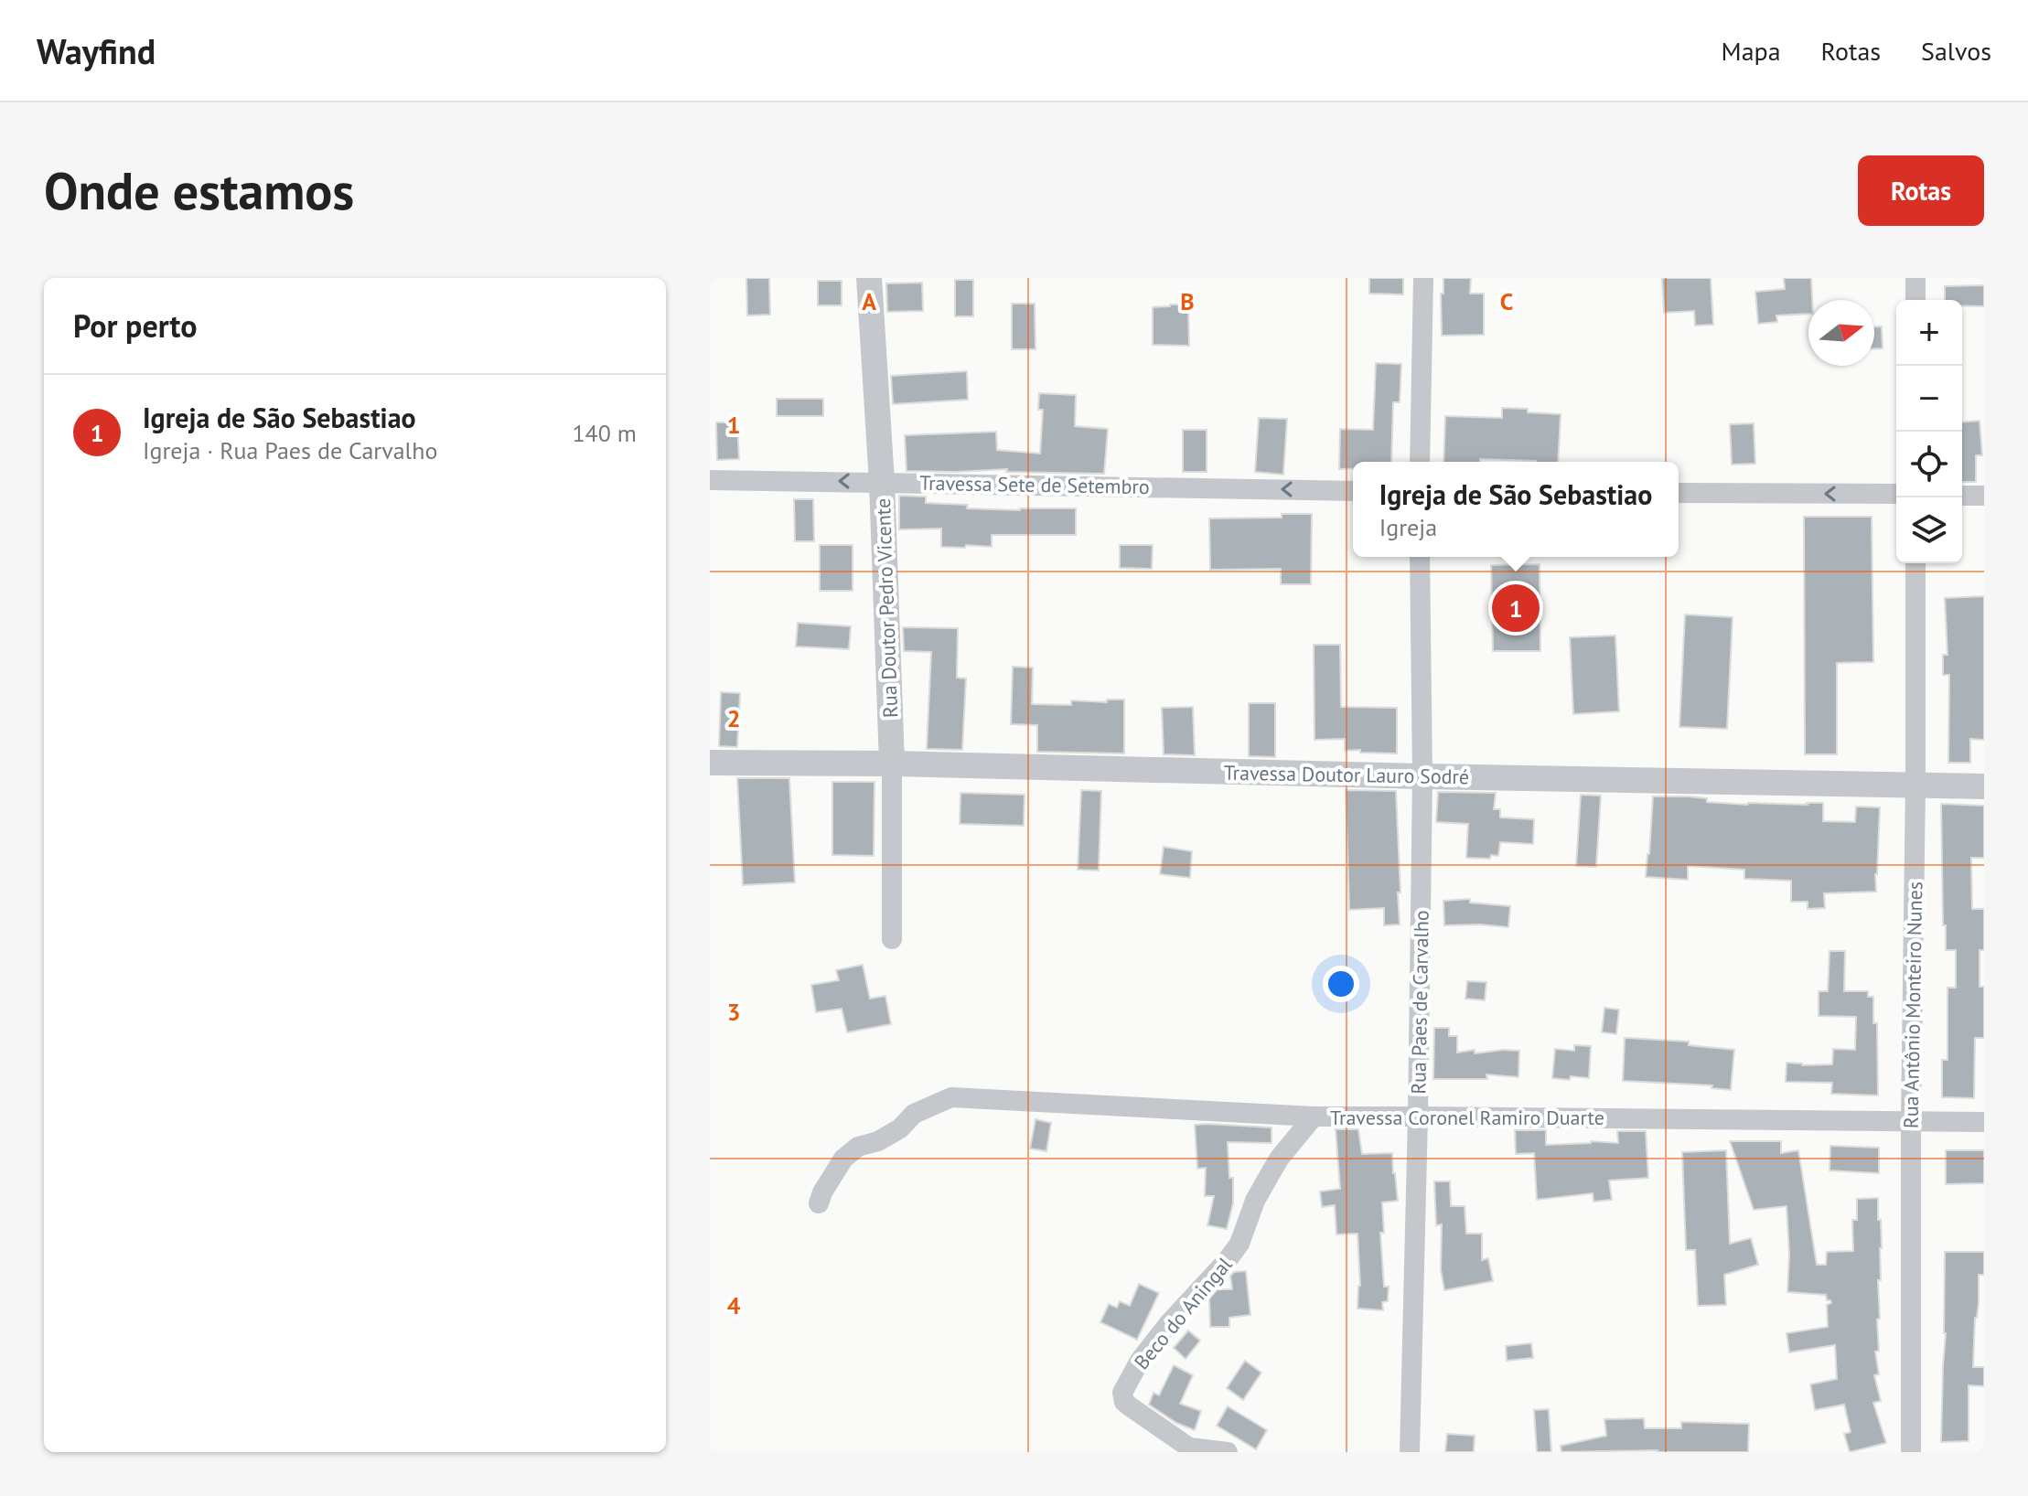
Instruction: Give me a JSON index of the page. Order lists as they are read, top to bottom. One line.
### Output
{"streets":{"street":["Travessa Sete de Setembro","Rua Doutor Pedro Vicente","Travessa Doutor Lauro Sodré","Rua Paes de Carvalho","Rua Antônio Monteiro Nunes","Travessa Coronel Ramiro Duarte","Beco do Aningal"]},"crossings":[["Travessa Sete de Setembro","Rua Doutor Pedro Vicente"],["Rua Doutor Pedro Vicente","Travessa Doutor Lauro Sodré"],["Travessa Doutor Lauro Sodré","Rua Paes de Carvalho"],["Travessa Doutor Lauro Sodré","Rua Antônio Monteiro Nunes"],["Rua Paes de Carvalho","Travessa Coronel Ramiro Duarte"],["Rua Antônio Monteiro Nunes","Travessa Coronel Ramiro Duarte"],["Travessa Coronel Ramiro Duarte","Beco do Aningal"]],"one_way":["Travessa Sete de Setembro"],"north":"right","page":{"header":"Wayfind","nav":["Mapa","Rotas","Salvos"],"buttons":"Rotas","title":"Onde estamos","heading":"Por perto","map_buttons":["+","−"],"list":[{"mark":"1","name":"Igreja de São Sebastiao","note":"Igreja · Rua Paes de Carvalho","value":"140 m"}],"popup":["Igreja de São Sebastiao","Igreja"],"pins":"1"},"grid":{"columns":["A","B","C"],"rows":["1","2","3","4"]}}
